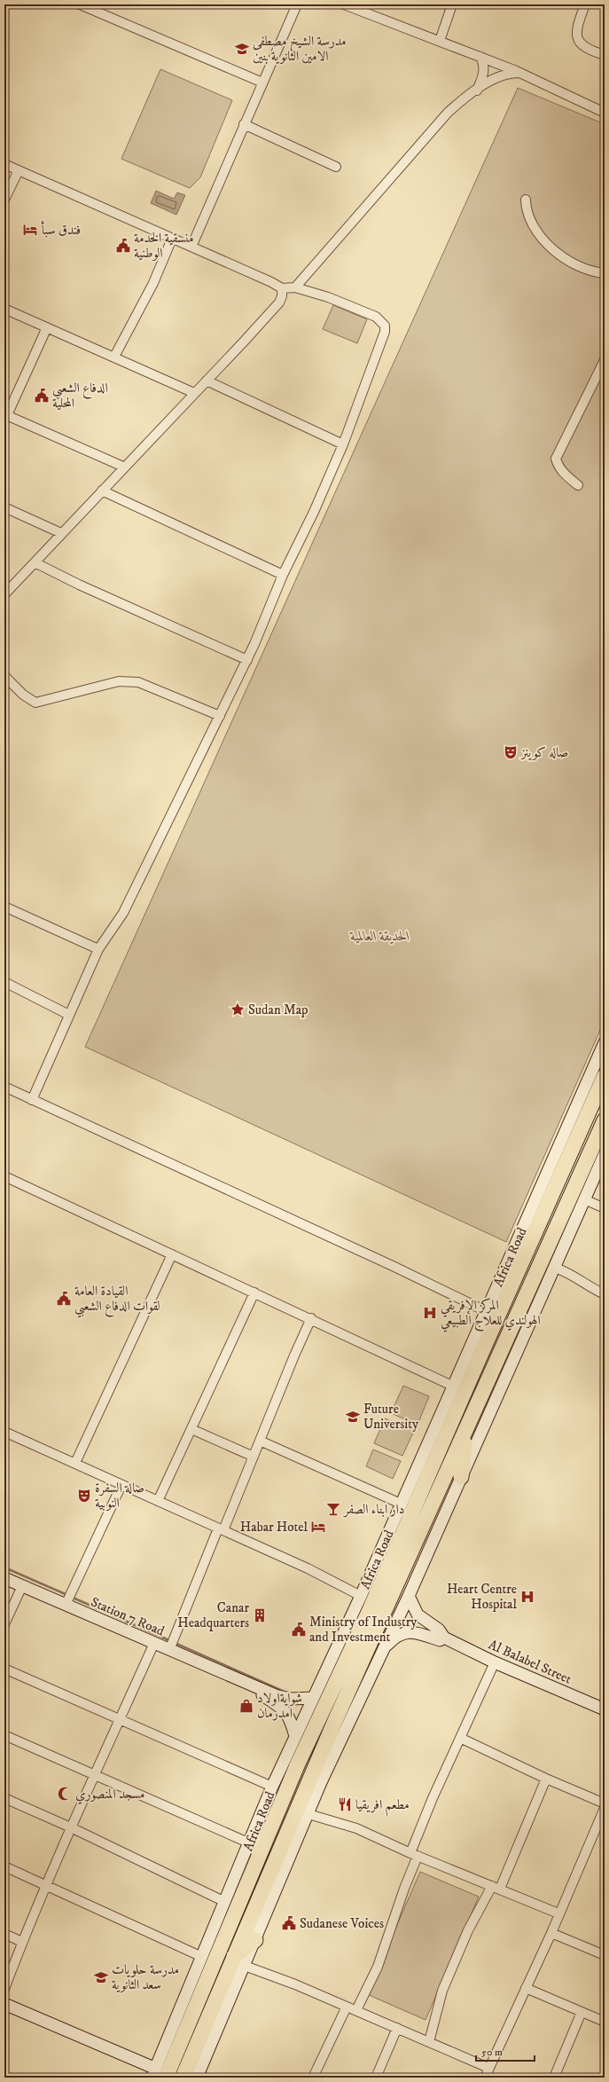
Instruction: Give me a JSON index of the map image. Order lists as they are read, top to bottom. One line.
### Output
{"streets":{"highway":["Africa Road"],"street":["Station 7 Road","Al Balabel Street"]},"parks":["الحديقة العالمية"],"places":{"school or university":["مدرسة الشيخ مصطفى الامين الثانوية بنين","Future University","مدرسة حلويات سعد الثانوية"],"hotel":["فندق سبأ","Habar Hotel"],"public building":["منسقية الخدمة الوطنية","الدفاع الشعبي المحلية","القيادة العامة لقوات الدفاع الشعبي","Ministry of Industry and Investment","Sudanese Voices"],"theatre":["صاله كوينز","صالة السفرة النوبية"],"place":["Sudan Map"],"hospital":["المركز الإفريقي الهولندي للعلاج الطبيعي","Heart Centre Hospital"],"bar":["دار ابناء الصفر"],"building":["Canar Headquarters"],"shop":["شوايةاولاد امدرمان"],"mosque":["مسجد المنصوري"],"restaurant":["مطعم افريقيا"]},"scale_bar":"50 m"}
